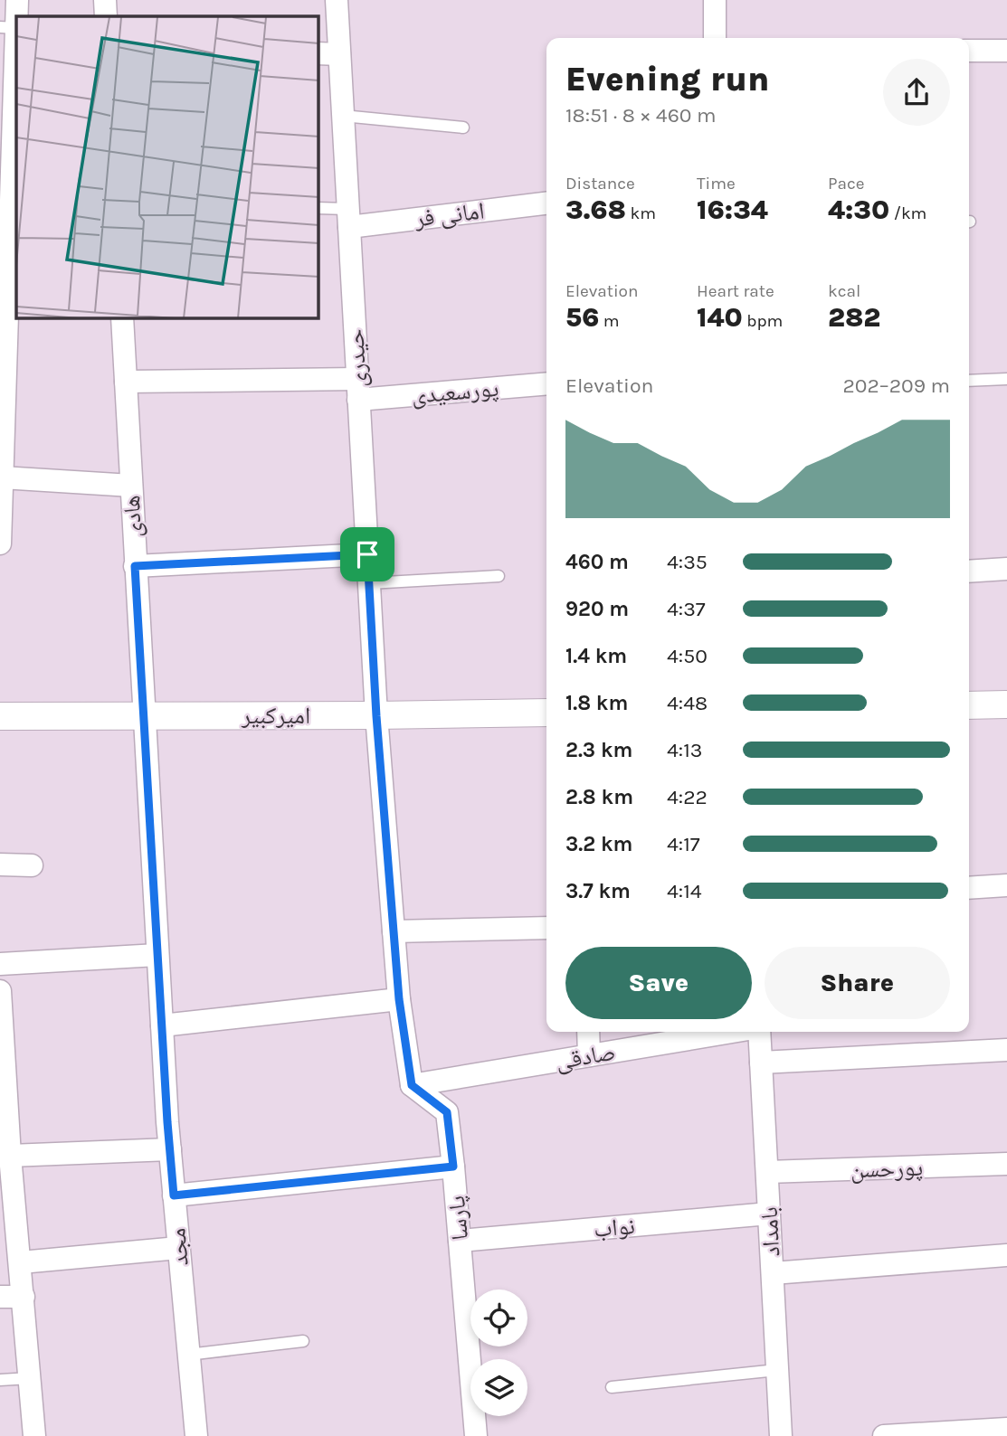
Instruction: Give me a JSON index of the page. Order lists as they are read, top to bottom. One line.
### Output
{"streets":{"street":["امانی فر","حیدری","پورسعیدی","هادی","امیرکبیر","صادقی","پورحسن","پارسا","نواب","بامداد","مجد"]},"crossings":[["امانی فر","حیدری"],["حیدری","پورسعیدی"],["حیدری","امیرکبیر"],["پورسعیدی","هادی"],["هادی","امیرکبیر"],["هادی","مجد"],["امیرکبیر","مجد"],["صادقی","پارسا"],["پورحسن","بامداد"],["پارسا","نواب"],["نواب","بامداد"]],"page":{"heading":["Evening run","18:51 · 8 × 460 m"],"stats":[["Distance","3.68 km"],["Time","16:34"],["Pace","4:30 /km"],["Elevation","56 m"],["Heart rate","140 bpm"],["kcal","282"]],"chart":["Elevation","202–209 m"],"list":[{"name":"460 m","note":"4:35"},{"name":"920 m","note":"4:37"},{"name":"1.4 km","note":"4:50"},{"name":"1.8 km","note":"4:48"},{"name":"2.3 km","note":"4:13"},{"name":"2.8 km","note":"4:22"},{"name":"3.2 km","note":"4:17"},{"name":"3.7 km","note":"4:14"}],"buttons":["Save","Share"]}}
